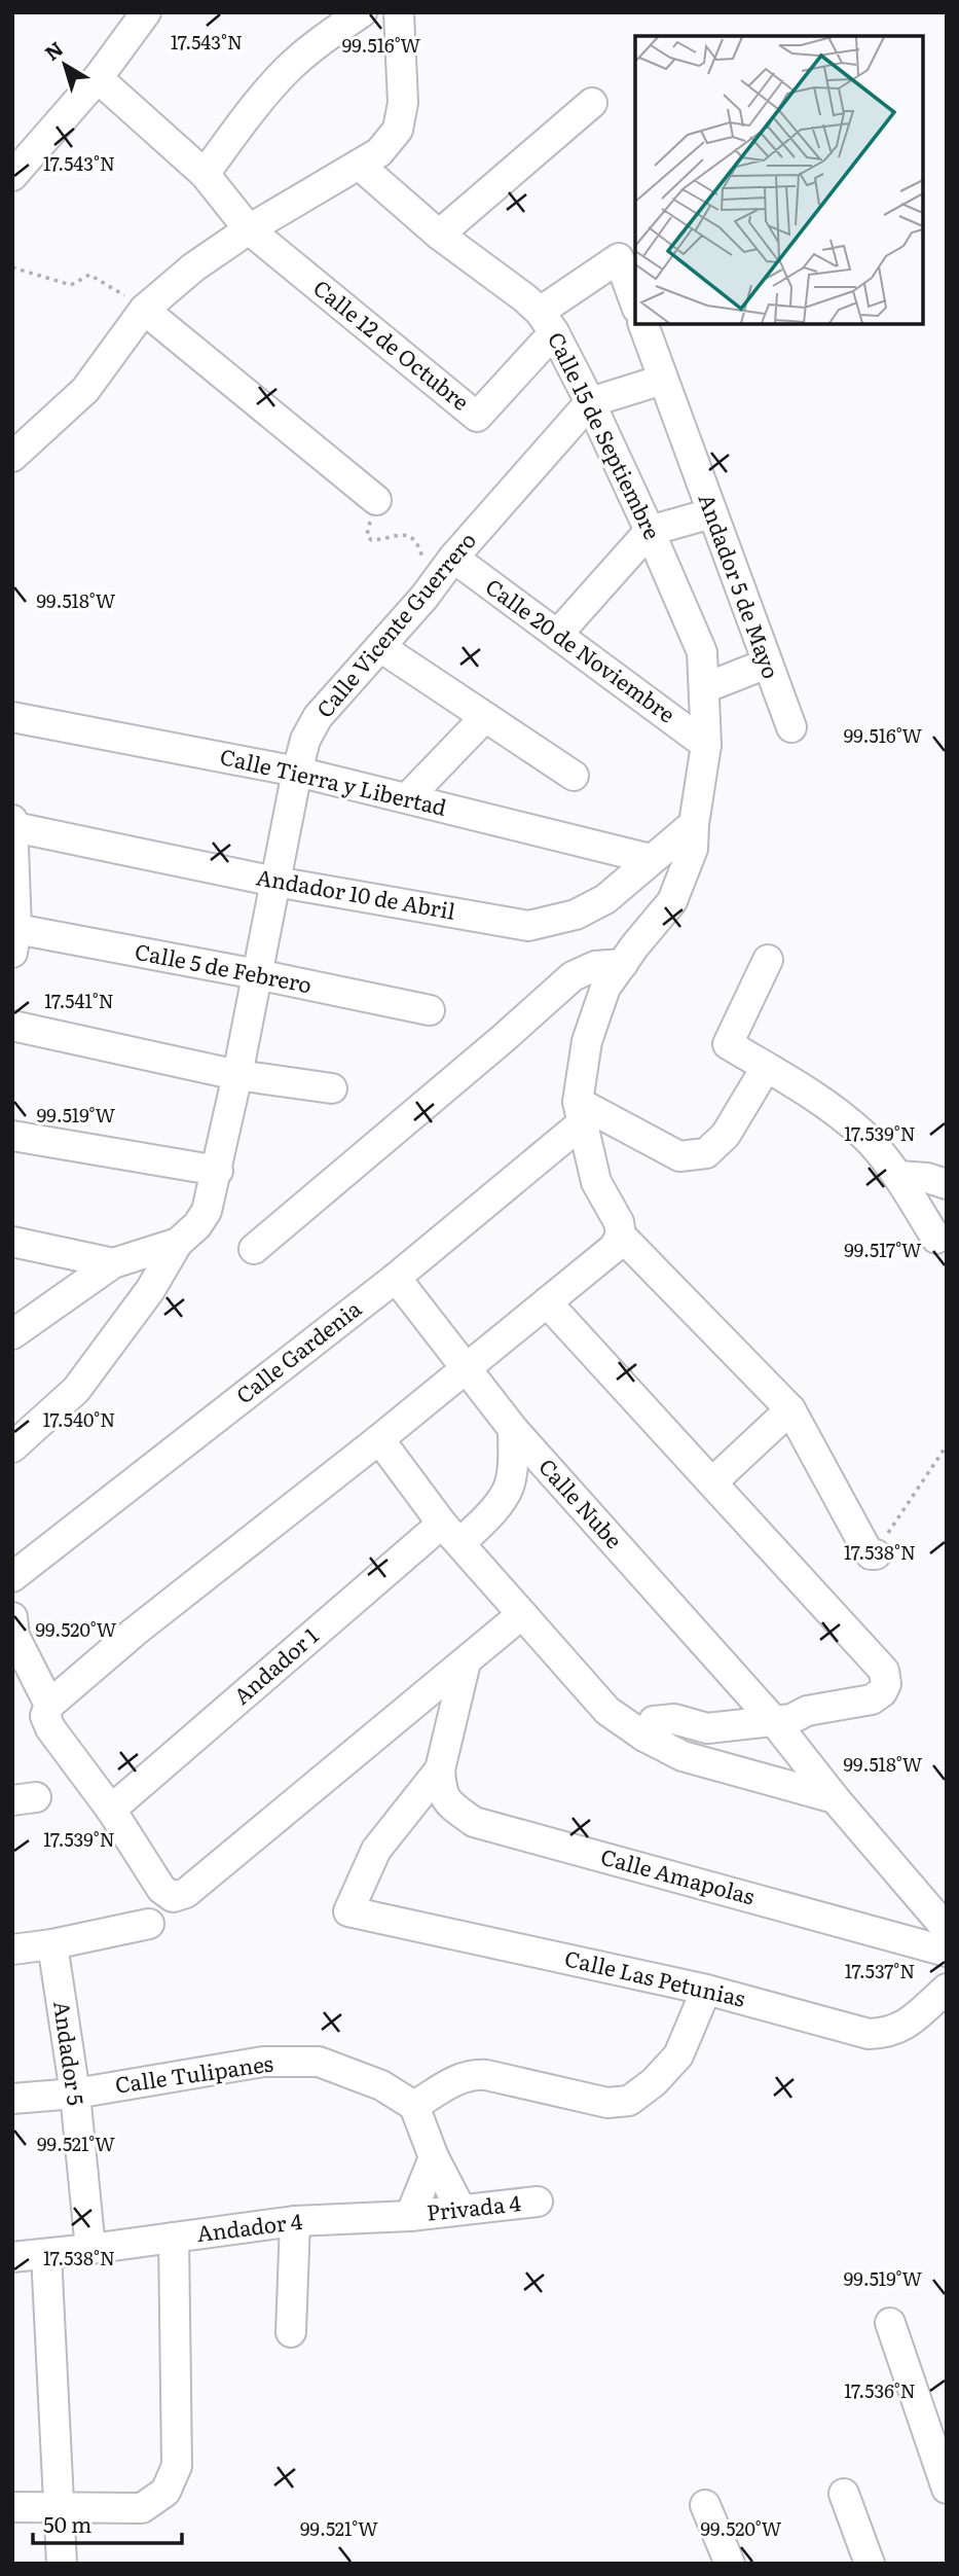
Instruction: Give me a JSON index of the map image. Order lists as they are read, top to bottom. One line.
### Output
{"streets":{"street":["Calle 12 de Octubre","Calle 15 de Septiembre","Andador 5 de Mayo","Calle Vicente Guerrero","Calle 20 de Noviembre","Calle Tierra y Libertad","Andador 10 de Abril","Calle 5 de Febrero","Calle Gardenia","Calle Nube","Andador 1","Calle Amapolas","Calle Las Petunias","Andador 5","Calle Tulipanes","Privada 4","Andador 4"]},"crossings":[["Calle 12 de Octubre","Calle 15 de Septiembre"],["Calle 15 de Septiembre","Calle Vicente Guerrero"],["Calle 15 de Septiembre","Calle 20 de Noviembre"],["Calle 15 de Septiembre","Calle Gardenia"],["Calle Vicente Guerrero","Calle 20 de Noviembre"],["Calle Vicente Guerrero","Calle Tierra y Libertad"],["Calle Vicente Guerrero","Andador 10 de Abril"],["Calle Vicente Guerrero","Calle 5 de Febrero"],["Calle Tierra y Libertad","Andador 10 de Abril"],["Calle Gardenia","Calle Nube"],["Calle Nube","Andador 1"],["Calle Amapolas","Calle Las Petunias"],["Andador 5","Calle Tulipanes"],["Andador 5","Andador 4"],["Privada 4","Andador 4"]],"scale_bar":"50 m","north":"top left","coordinates":["17.543°N","99.516°W","99.518°W","17.541°N","99.519°W","17.539°N","99.517°W","17.540°N","17.538°N","99.520°W","17.537°N","99.521°W","17.536°N"]}
